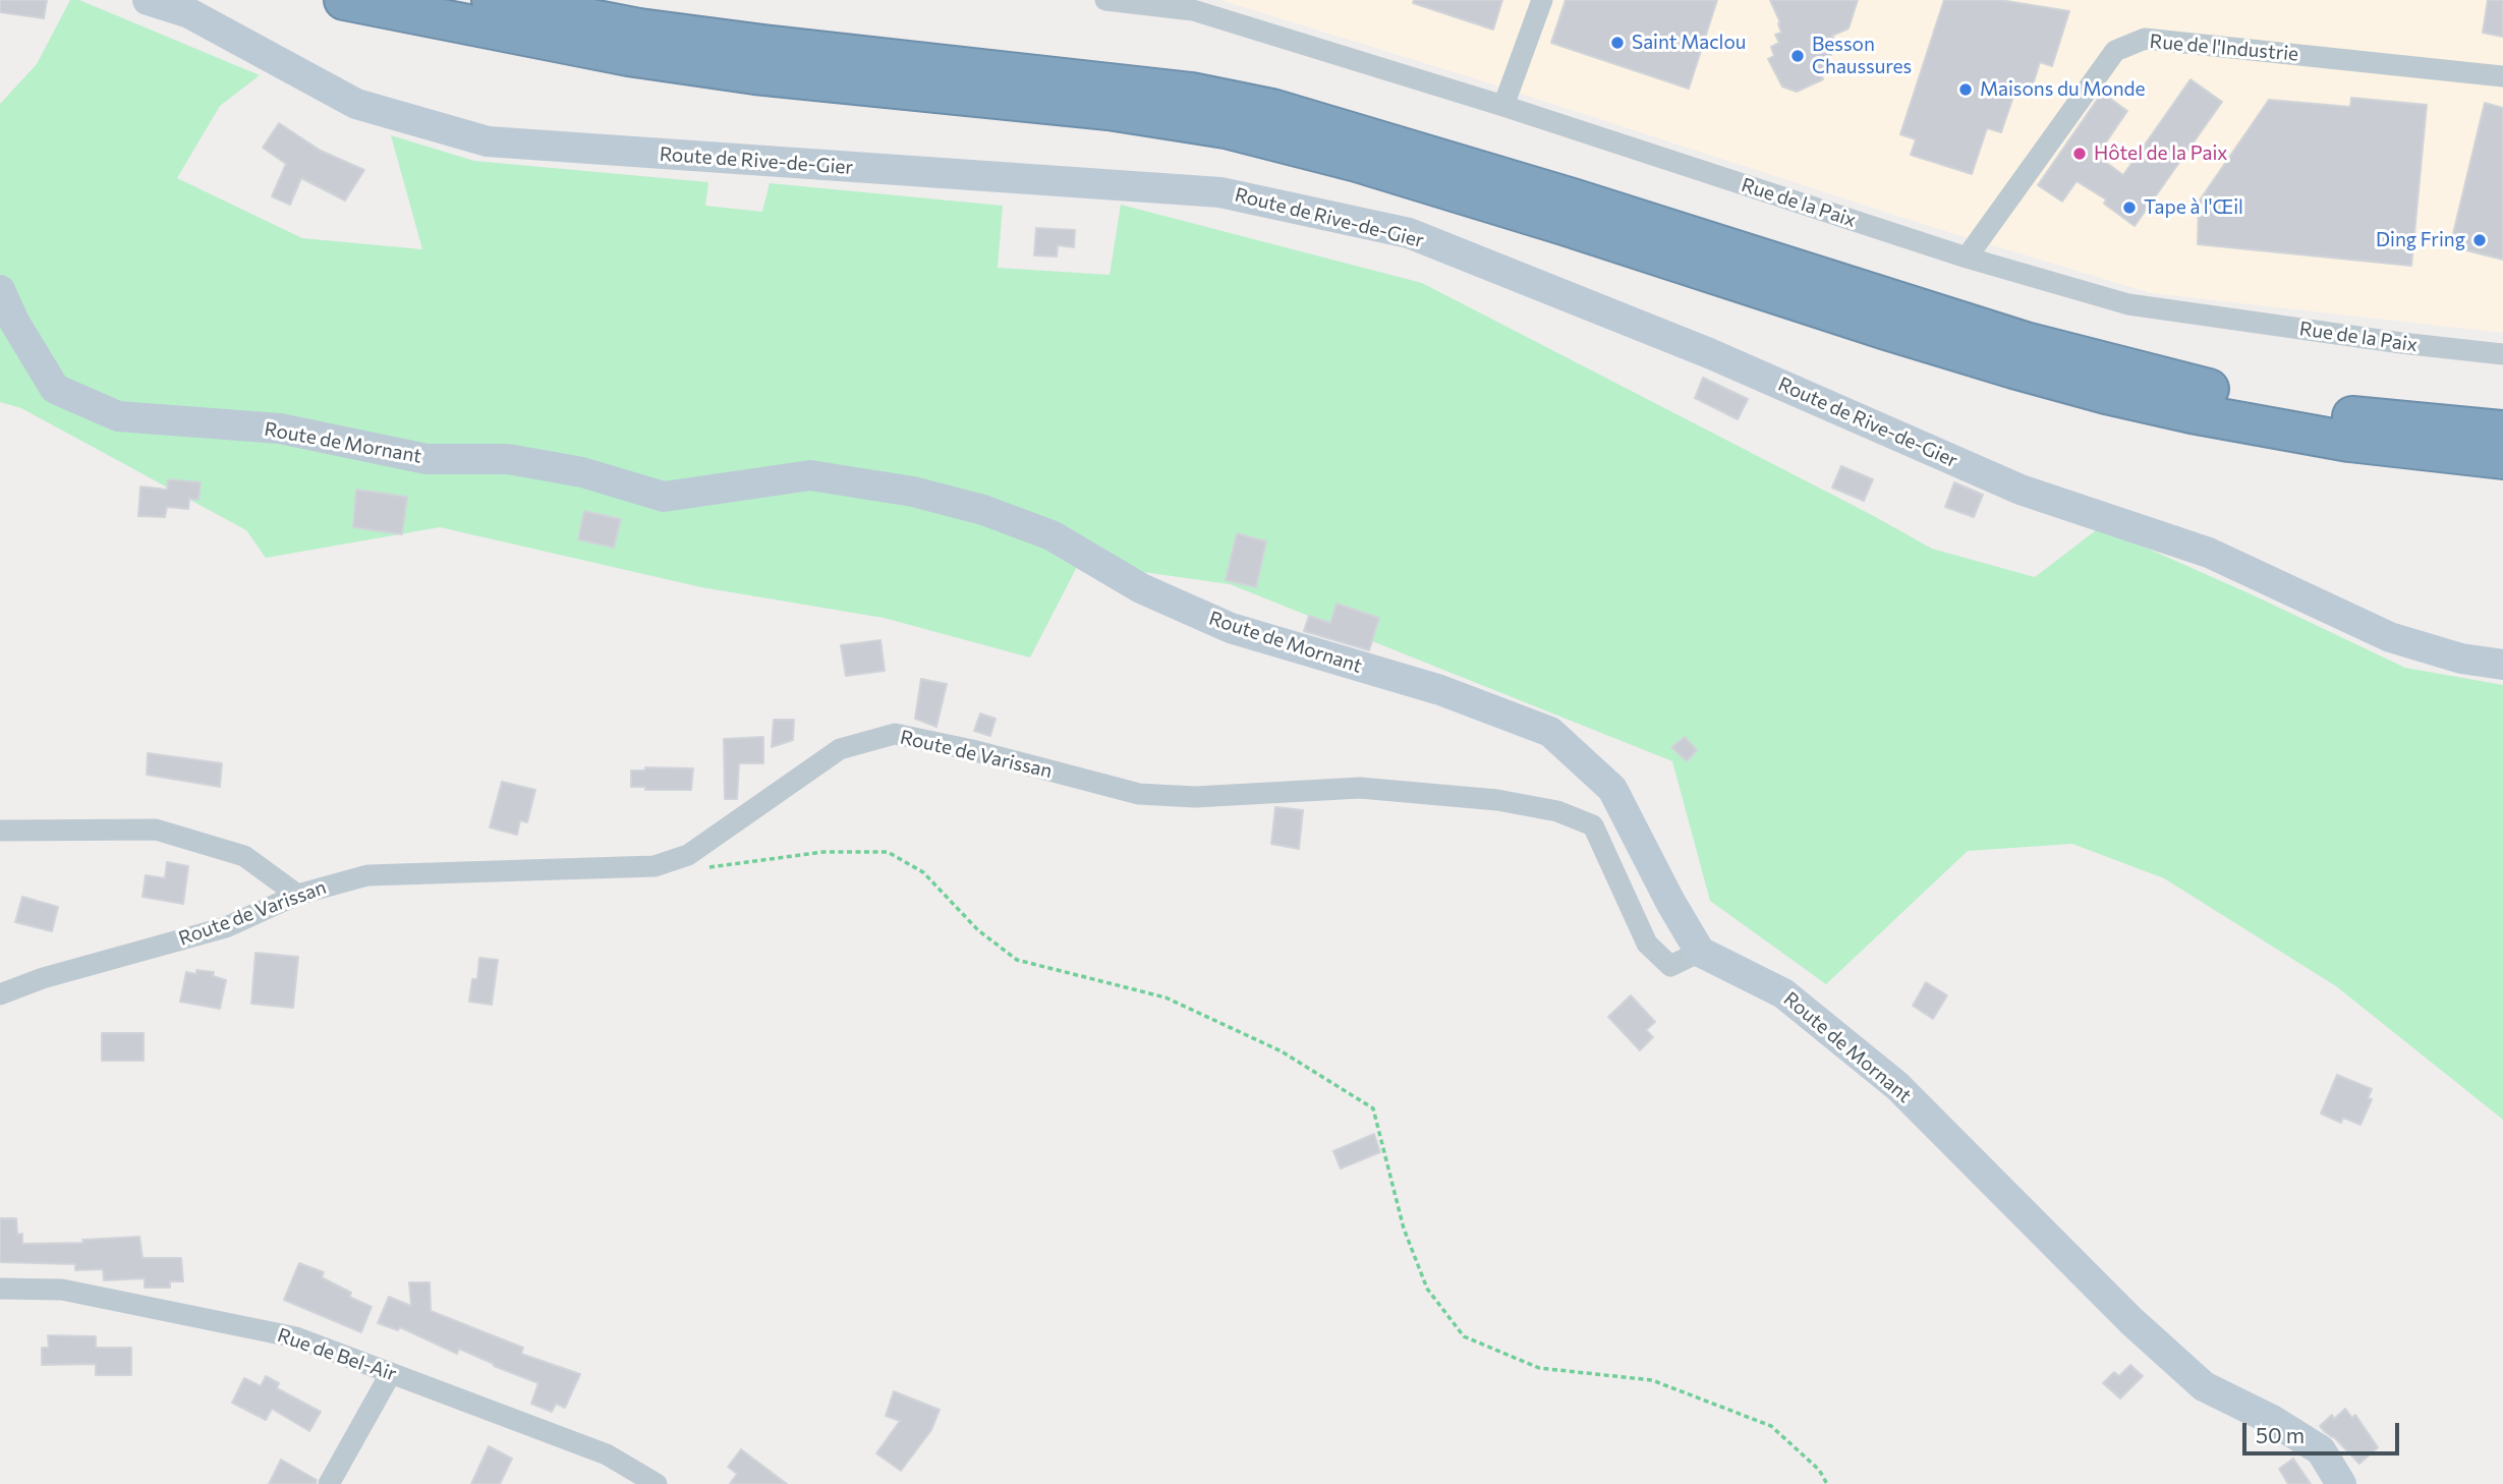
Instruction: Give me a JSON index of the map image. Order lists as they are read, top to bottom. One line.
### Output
{"streets":{"main road":["Route de Rive-de-Gier","Route de Mornant"],"street":["Rue de l'Industrie","Rue de la Paix","Route de Varissan","Rue de Bel-Air"]},"crossings":[["Rue de l'Industrie","Rue de la Paix"],["Route de Mornant","Route de Varissan"]],"places":["Saint Maclou","Besson Chaussures","Maisons du Monde","Hôtel de la Paix","Tape à l'Œil","Ding Fring"],"scale_bar":"50 m"}
